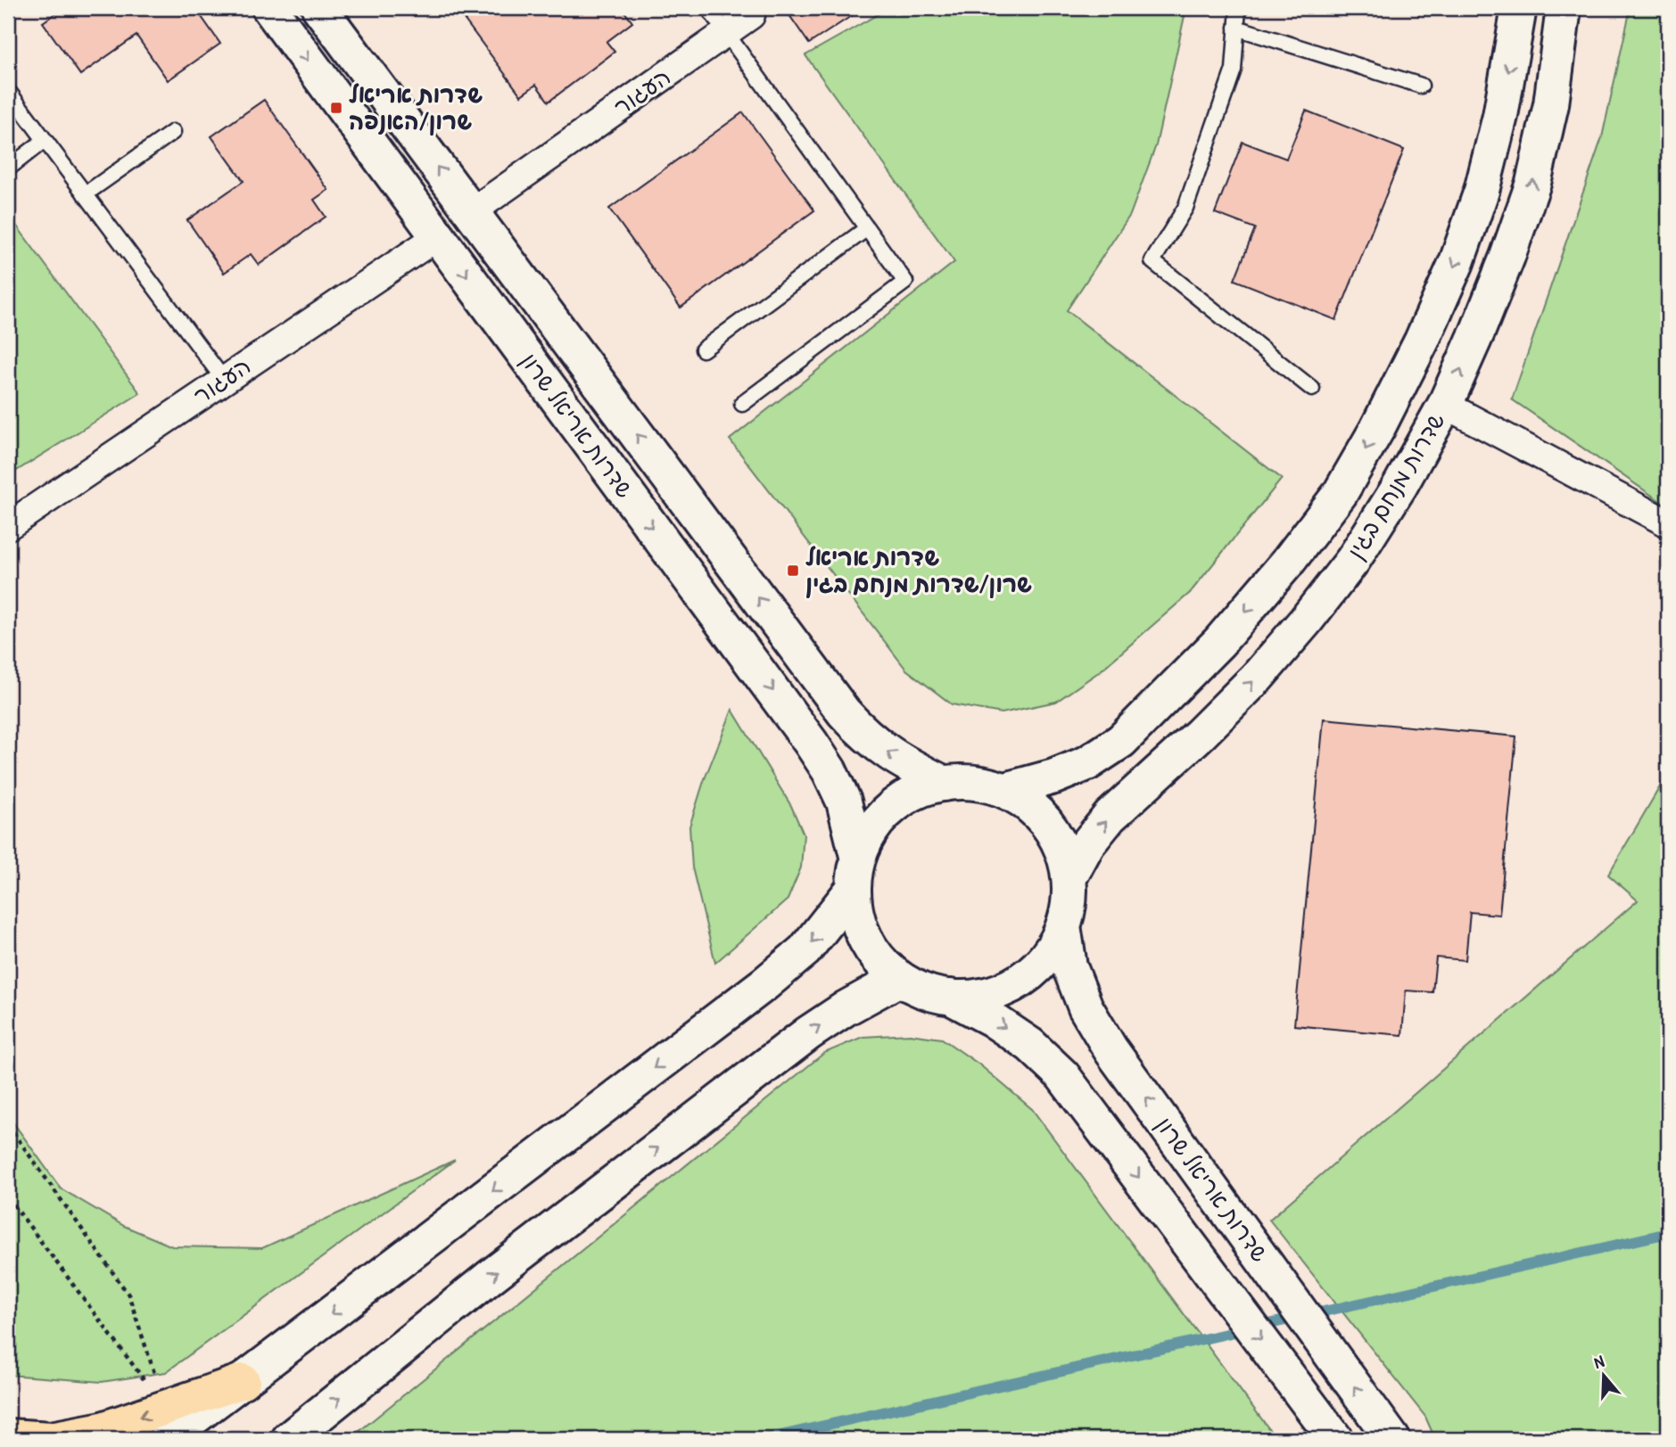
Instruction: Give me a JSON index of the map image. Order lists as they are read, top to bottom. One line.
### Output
{"streets":{"street":["העגור","שדרות אריאל שרון","שדרות מנחם בגין"]},"crossings":[["העגור","שדרות אריאל שרון"],["שדרות אריאל שרון","שדרות מנחם בגין"]],"places":{"transit":["שדרות אריאל שרון/האנפה","שדרות אריאל שרון/שדרות מנחם בגין"]},"north":"top"}
